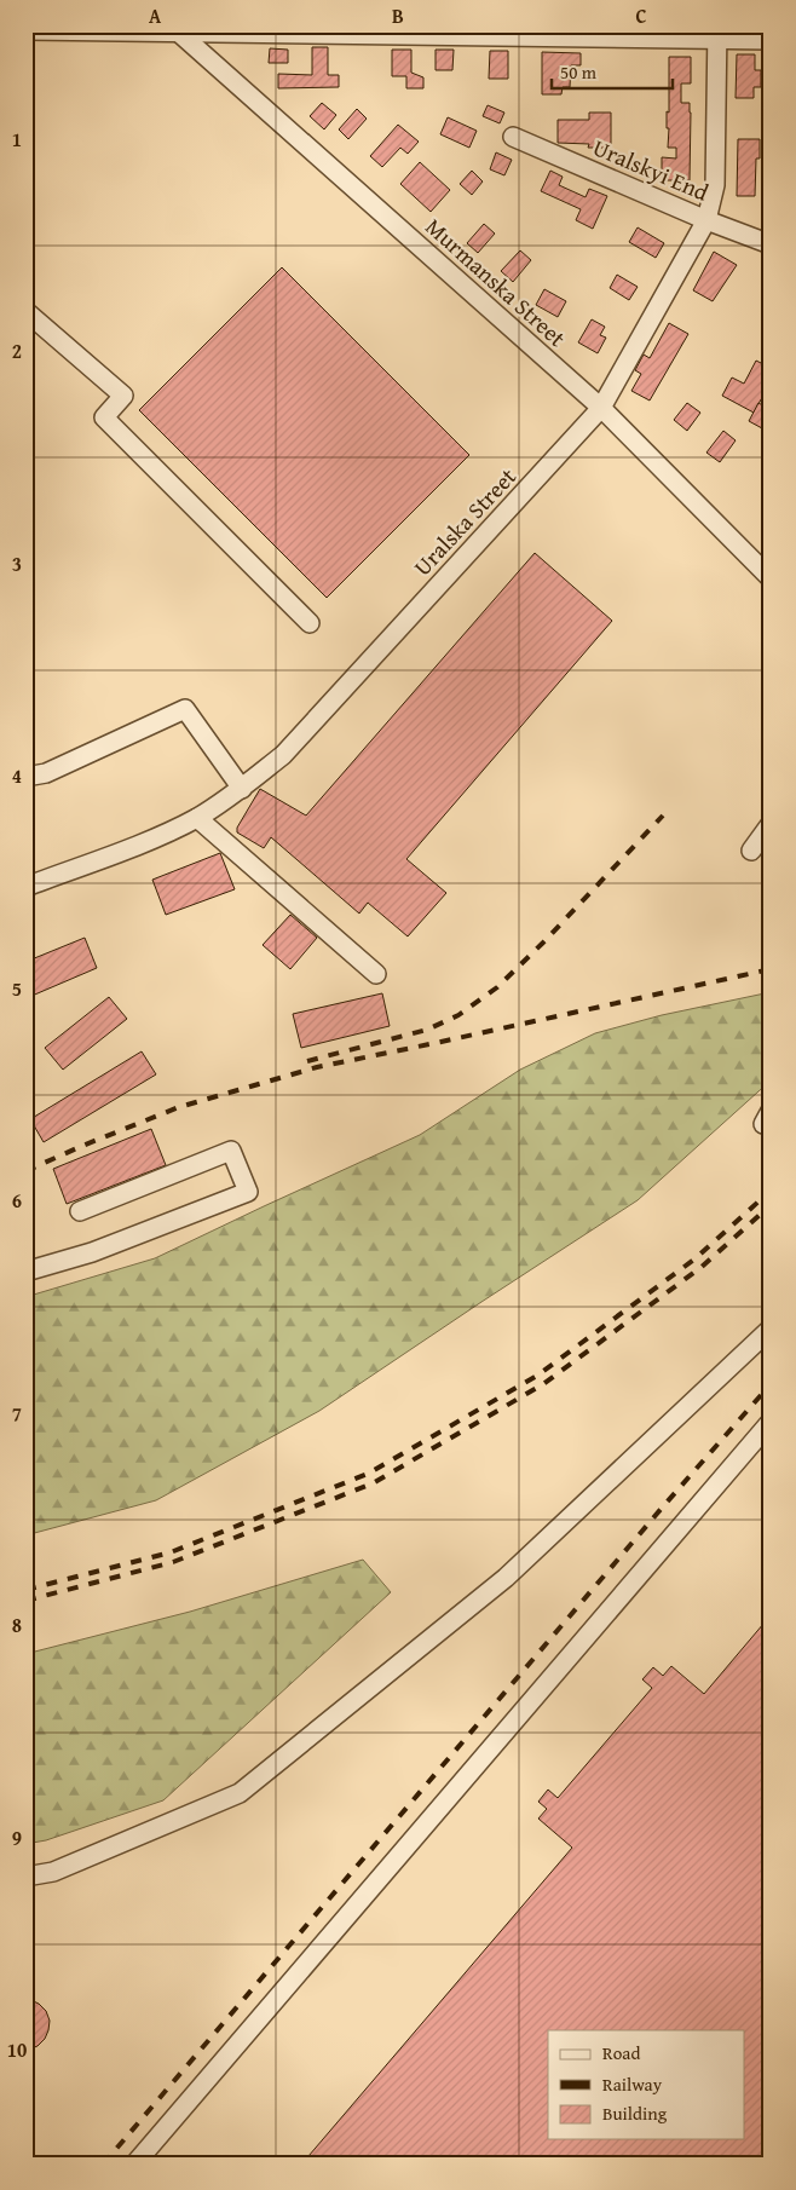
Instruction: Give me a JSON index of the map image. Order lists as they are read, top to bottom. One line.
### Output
{"streets":{"street":["Uralskyi End","Murmanska Street","Uralska Street"]},"crossings":[["Uralskyi End","Uralska Street"],["Murmanska Street","Uralska Street"]],"legend":["Road","Railway","Building"],"scale_bar":"50 m","grid":{"columns":["A","B","C"],"rows":["1","2","3","4","5","6","7","8","9","10"]}}
